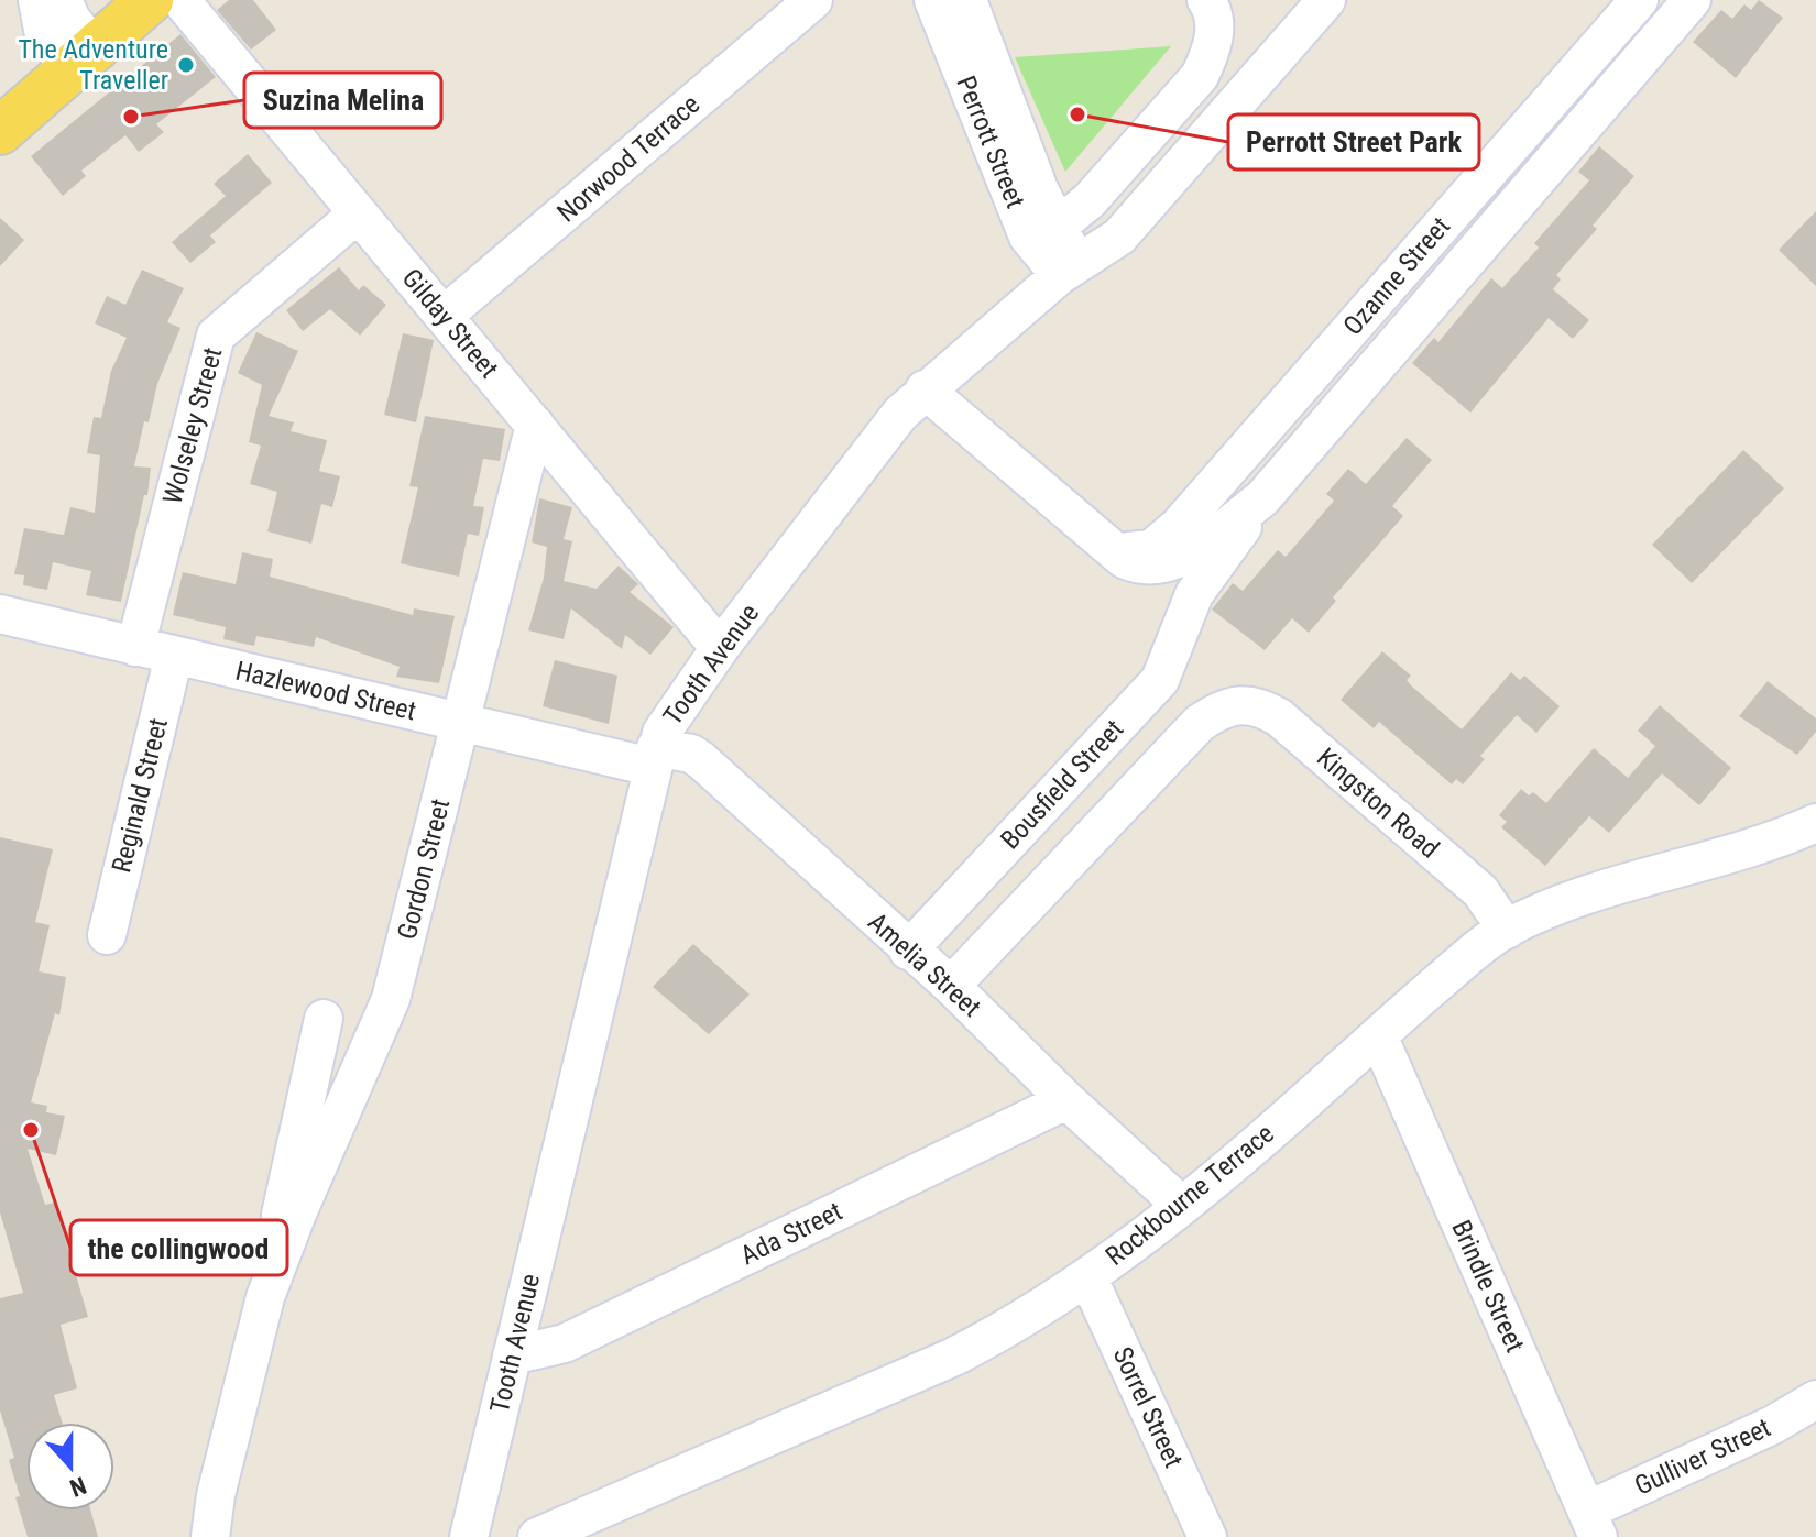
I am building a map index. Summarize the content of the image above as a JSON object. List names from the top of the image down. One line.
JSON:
{"streets":{"street":["Perrott Street","Norwood Terrace","Ozanne Street","Gilday Street","Wolseley Street","Tooth Avenue","Hazlewood Street","Bousfield Street","Reginald Street","Kingston Road","Gordon Street","Amelia Street","Rockbourne Terrace","Ada Street","Brindle Street","Sorrel Street","Gulliver Street"]},"crossings":[["Perrott Street","Tooth Avenue"],["Norwood Terrace","Gilday Street"],["Ozanne Street","Bousfield Street"],["Gilday Street","Wolseley Street"],["Gilday Street","Tooth Avenue"],["Gilday Street","Gordon Street"],["Wolseley Street","Hazlewood Street"],["Tooth Avenue","Hazlewood Street"],["Tooth Avenue","Amelia Street"],["Tooth Avenue","Ada Street"],["Hazlewood Street","Reginald Street"],["Hazlewood Street","Gordon Street"],["Hazlewood Street","Amelia Street"],["Bousfield Street","Amelia Street"],["Kingston Road","Amelia Street"],["Kingston Road","Rockbourne Terrace"],["Amelia Street","Rockbourne Terrace"],["Amelia Street","Ada Street"],["Rockbourne Terrace","Brindle Street"],["Rockbourne Terrace","Sorrel Street"],["Brindle Street","Gulliver Street"]],"places":["The Adventure Traveller","Perrott Street Park","Suzina Melina","the collingwood"],"north":"bottom"}
